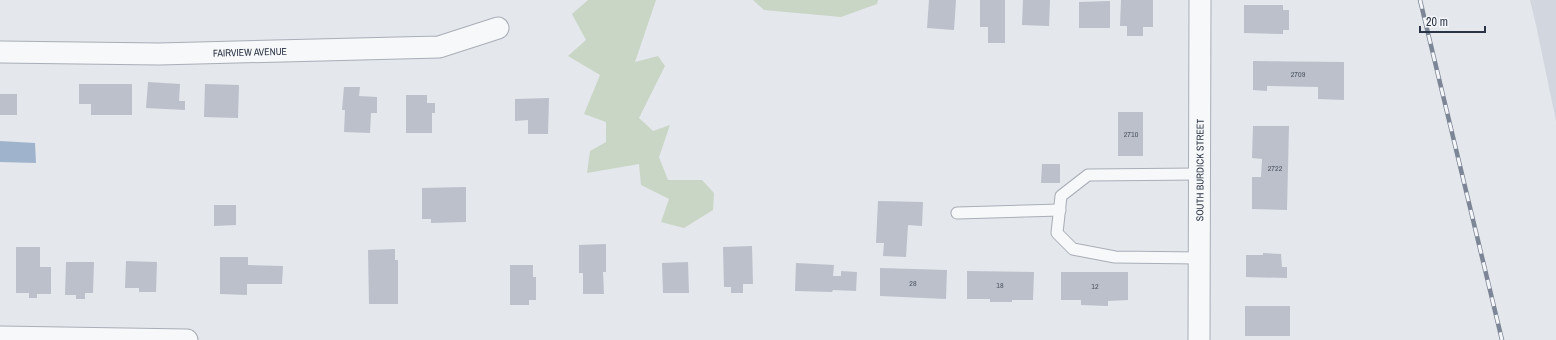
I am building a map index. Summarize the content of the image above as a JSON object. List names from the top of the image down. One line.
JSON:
{"streets":{"street":["FAIRVIEW AVENUE","SOUTH BURDICK STREET"]},"house_numbers":["2709","2710","2722","28","18","12"],"scale_bar":"20 m"}
